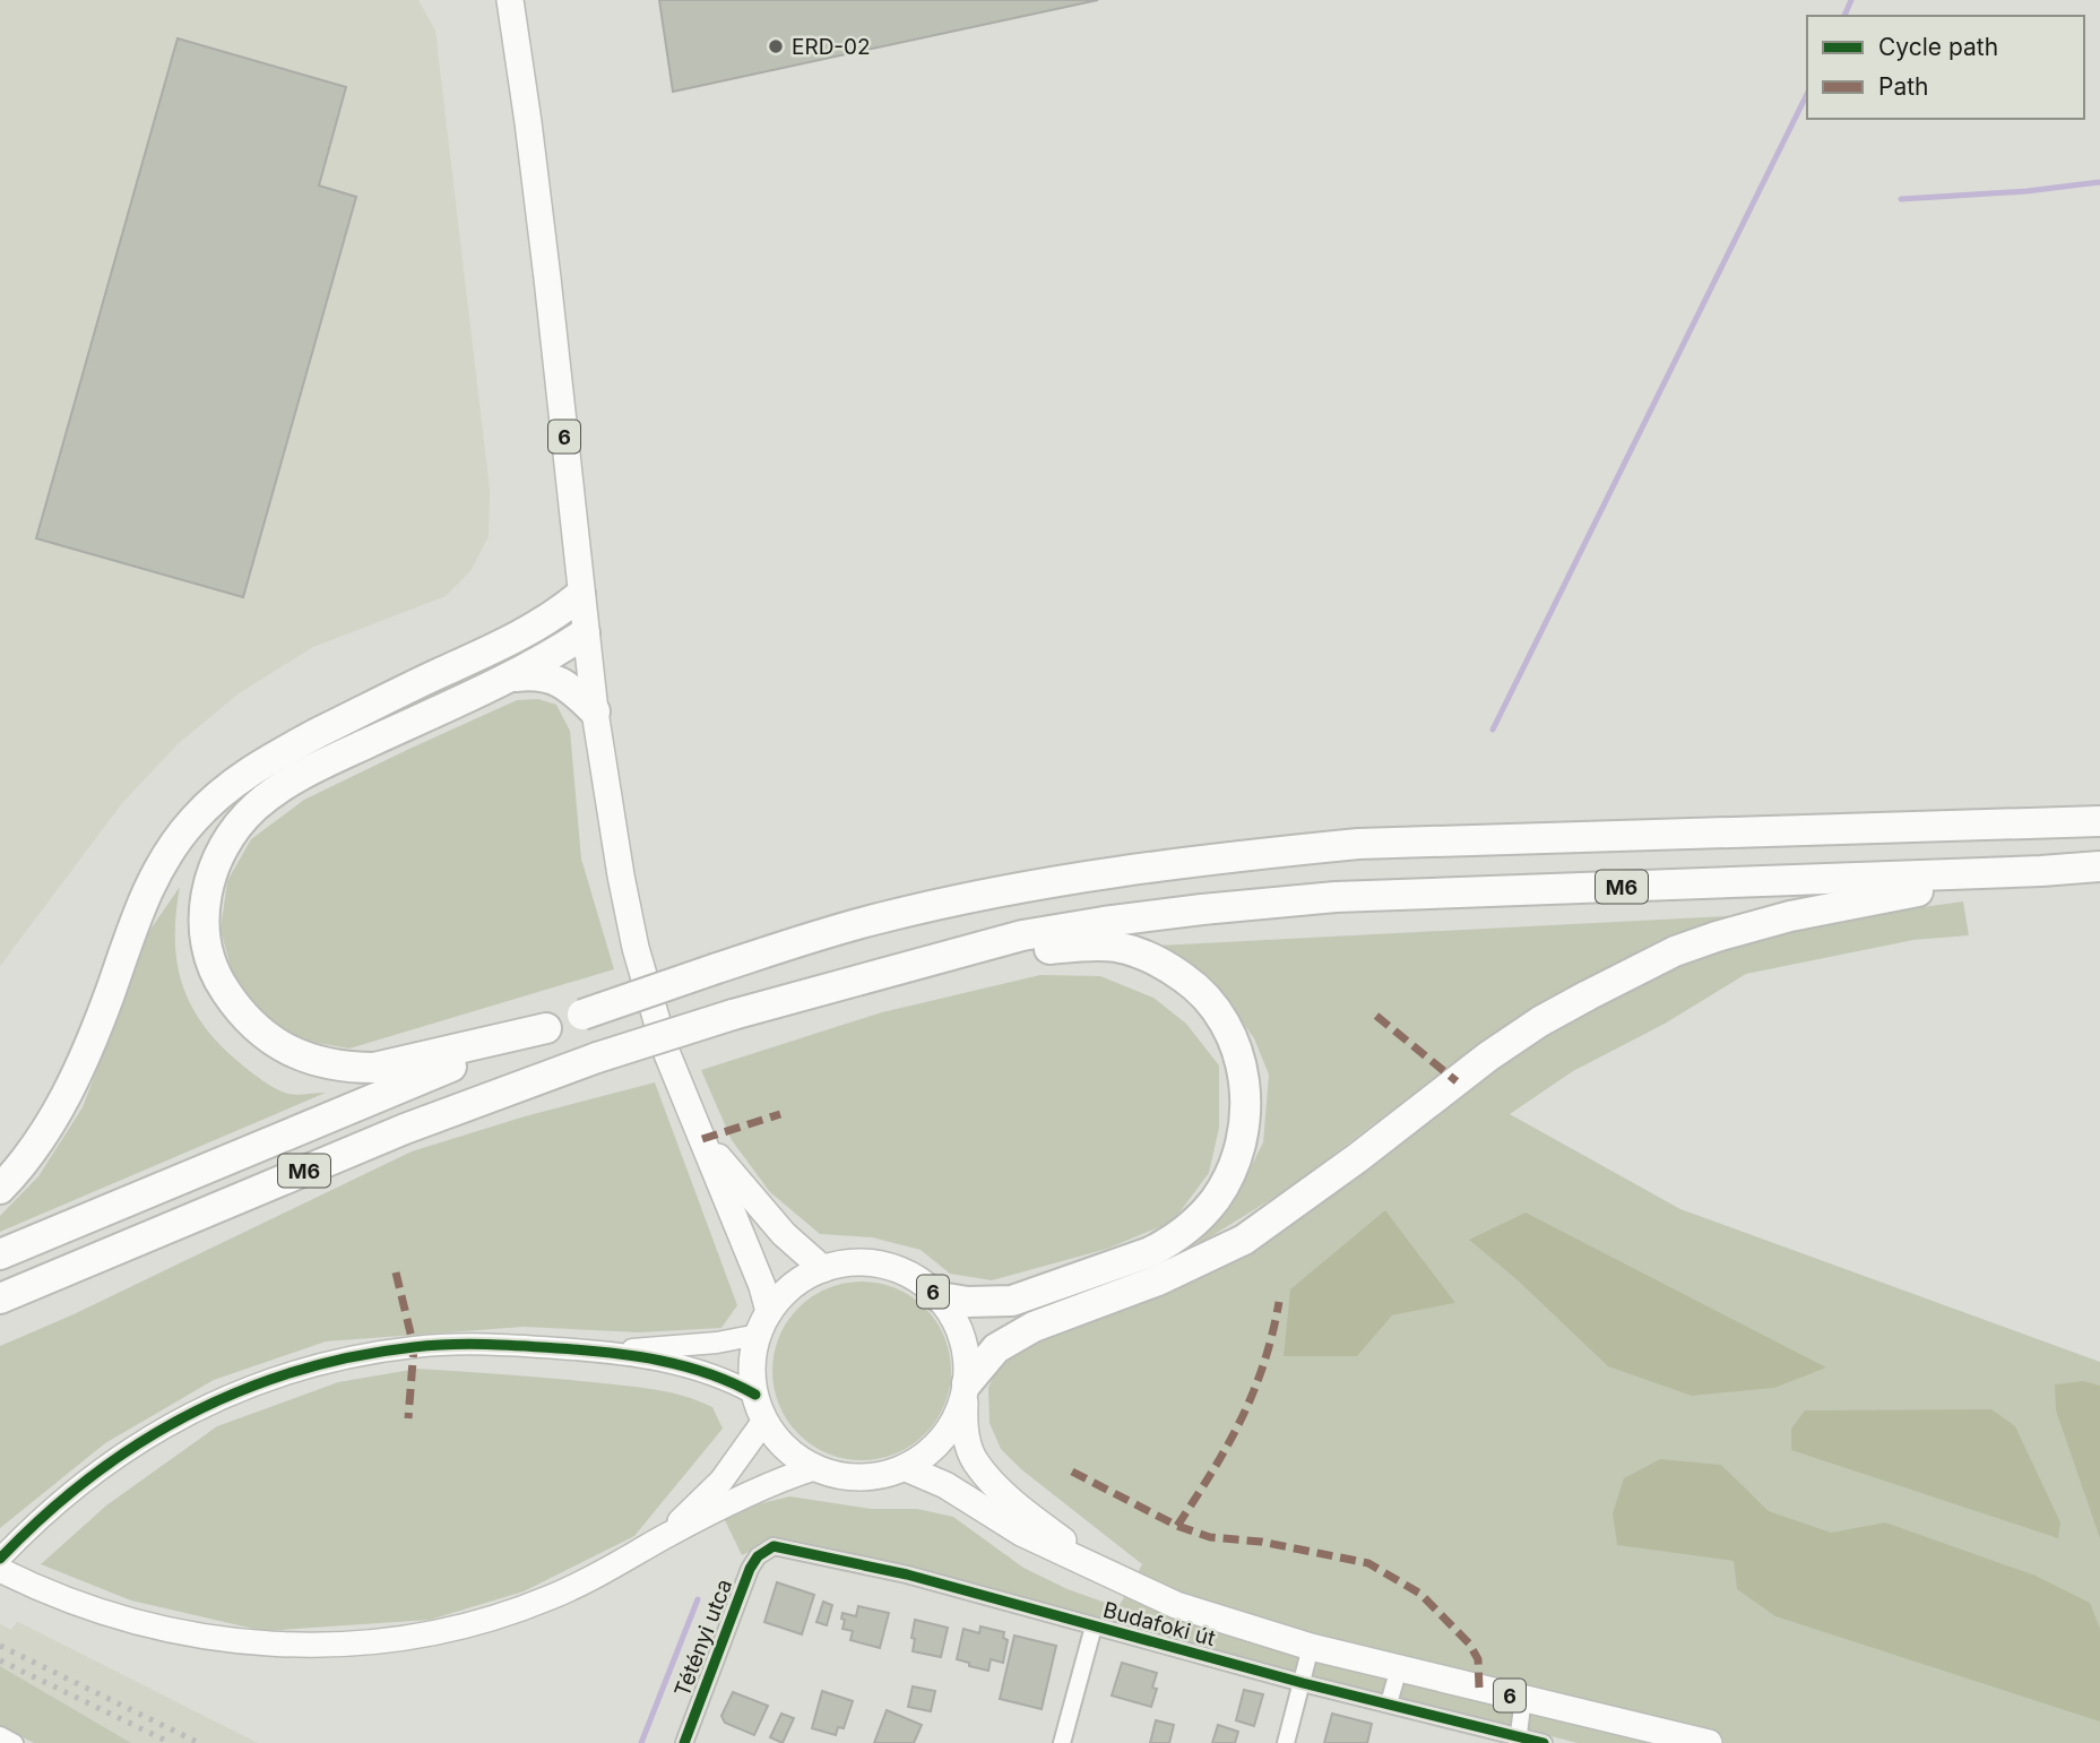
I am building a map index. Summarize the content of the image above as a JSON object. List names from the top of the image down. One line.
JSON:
{"streets":{"highway":["M6"],"main road":["6","Budafoki út"],"street":["Tétényi utca"]},"crossings":[["6","Budafoki út"],["Budafoki út","Tétényi utca"]],"places":["ERD-02"],"legend":["Cycle path","Path"]}
